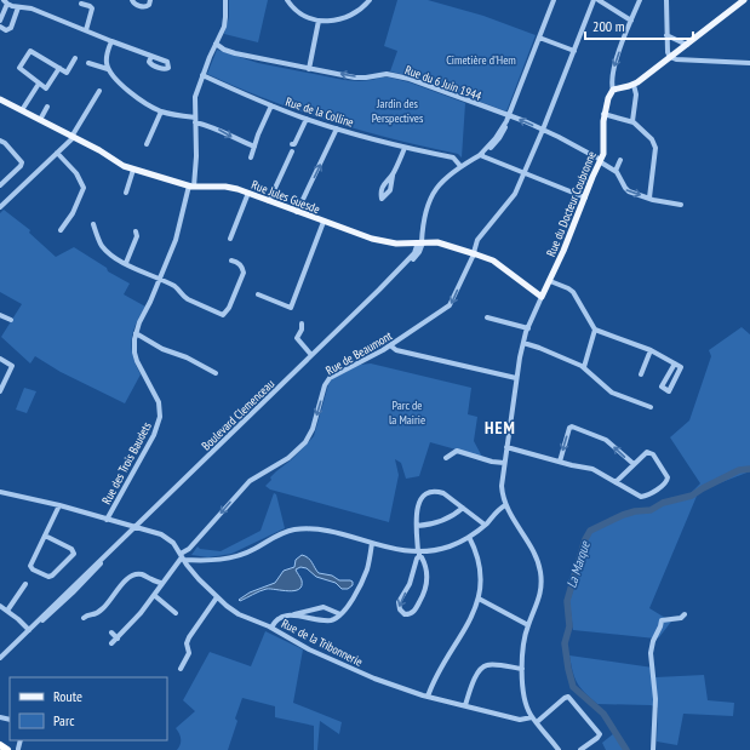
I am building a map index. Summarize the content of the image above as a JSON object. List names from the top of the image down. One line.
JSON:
{"streets":{"main road":["Rue Jules Guesde","Rue du Docteur Coubronne"],"street":["Rue du 6 Juin 1944","Rue de la Colline","Rue de Beaumont","Boulevard Clemenceau","Rue des Trois Baudets","Rue de la Tribonnerie"]},"crossings":[["Rue du 6 Juin 1944","Rue du Docteur Coubronne"],["Rue du 6 Juin 1944","Rue de Beaumont"],["Rue du 6 Juin 1944","Rue des Trois Baudets"],["Rue de la Colline","Rue des Trois Baudets"],["Rue Jules Guesde","Rue du Docteur Coubronne"],["Rue Jules Guesde","Rue de Beaumont"],["Rue Jules Guesde","Boulevard Clemenceau"],["Rue Jules Guesde","Rue des Trois Baudets"],["Rue de Beaumont","Rue de la Tribonnerie"],["Boulevard Clemenceau","Rue de la Tribonnerie"],["Rue des Trois Baudets","Rue de la Tribonnerie"]],"one_way":["Rue du 6 Juin 1944","Rue de Beaumont"],"districts":["HEM"],"water":["La Marque"],"parks":["Cimetière d'Hem","Jardin des Perspectives","Parc de la Mairie"],"legend":["Route","Parc"],"scale_bar":"200 m"}
